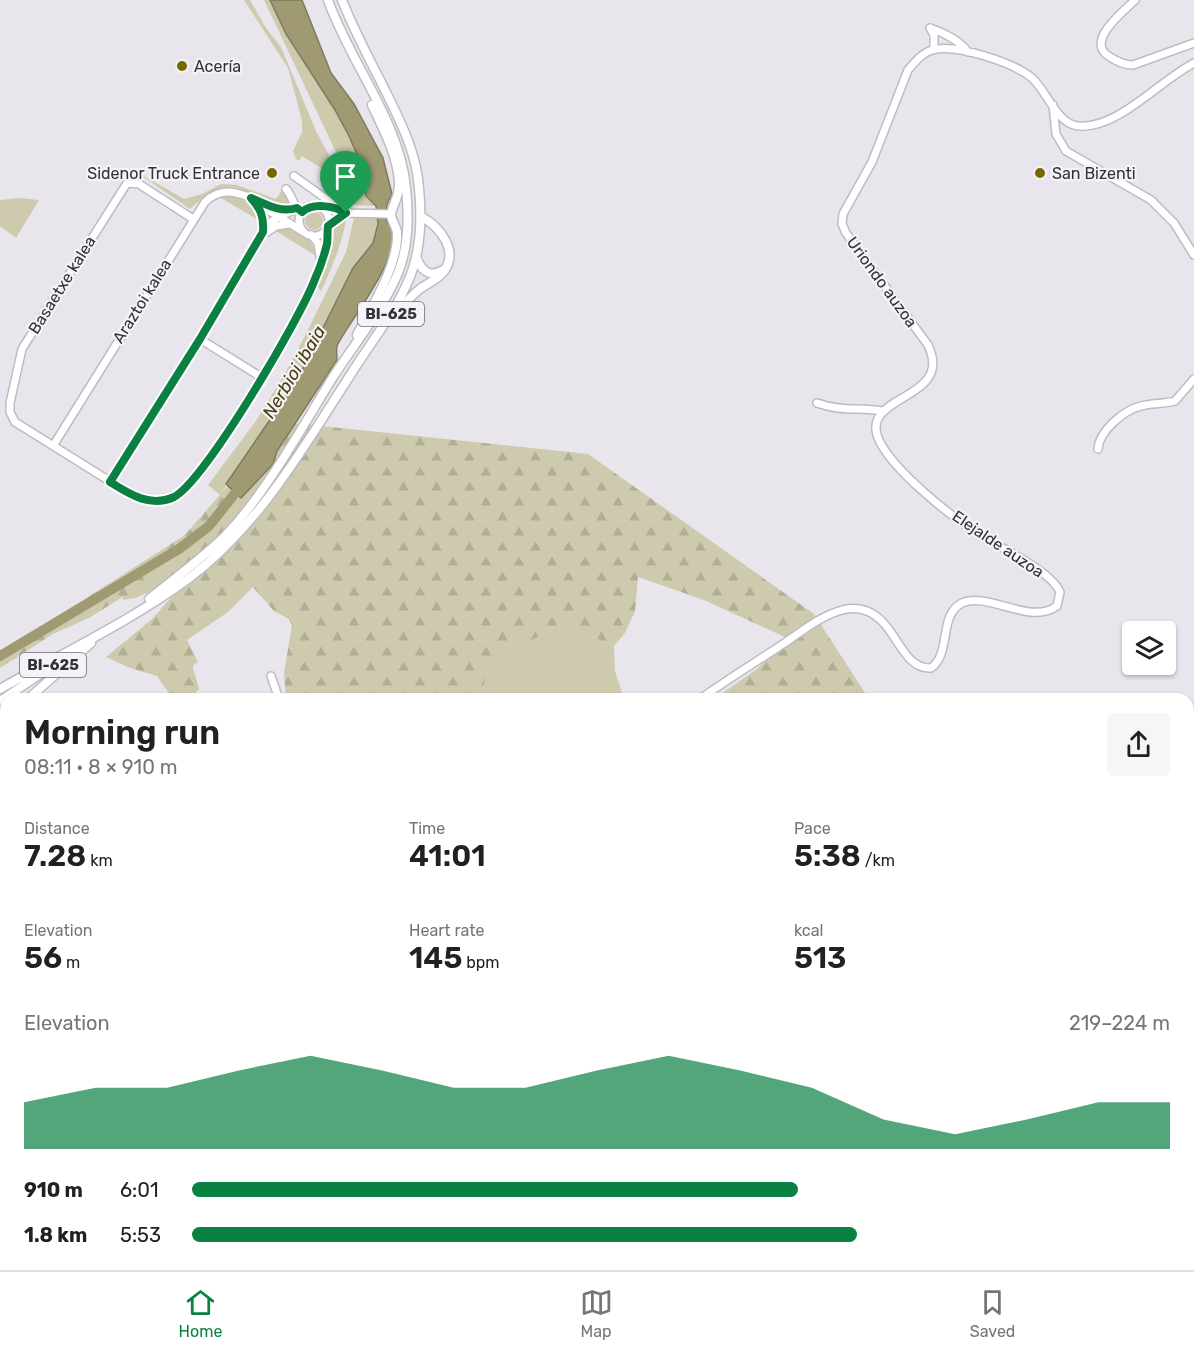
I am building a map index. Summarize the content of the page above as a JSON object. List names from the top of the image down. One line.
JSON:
{"streets":{"main road":["BI-625"],"street":["Uriondo auzoa","Basaetxe kalea","Araztoi kalea","Elejalde auzoa"]},"crossings":[["Uriondo auzoa","Elejalde auzoa"],["Basaetxe kalea","Araztoi kalea"]],"water":["Nerbioi ibaia"],"places":["Acería","Sidenor Truck Entrance","San Bizenti"],"page":{"heading":["Morning run","08:11 · 8 × 910 m"],"stats":[["Distance","7.28 km"],["Time","41:01"],["Pace","5:38 /km"],["Elevation","56 m"],["Heart rate","145 bpm"],["kcal","513"]],"chart":["Elevation","219–224 m"],"list":[{"name":"910 m","note":"6:01"},{"name":"1.8 km","note":"5:53"}],"tabs":["Home","Map","Saved"]}}
